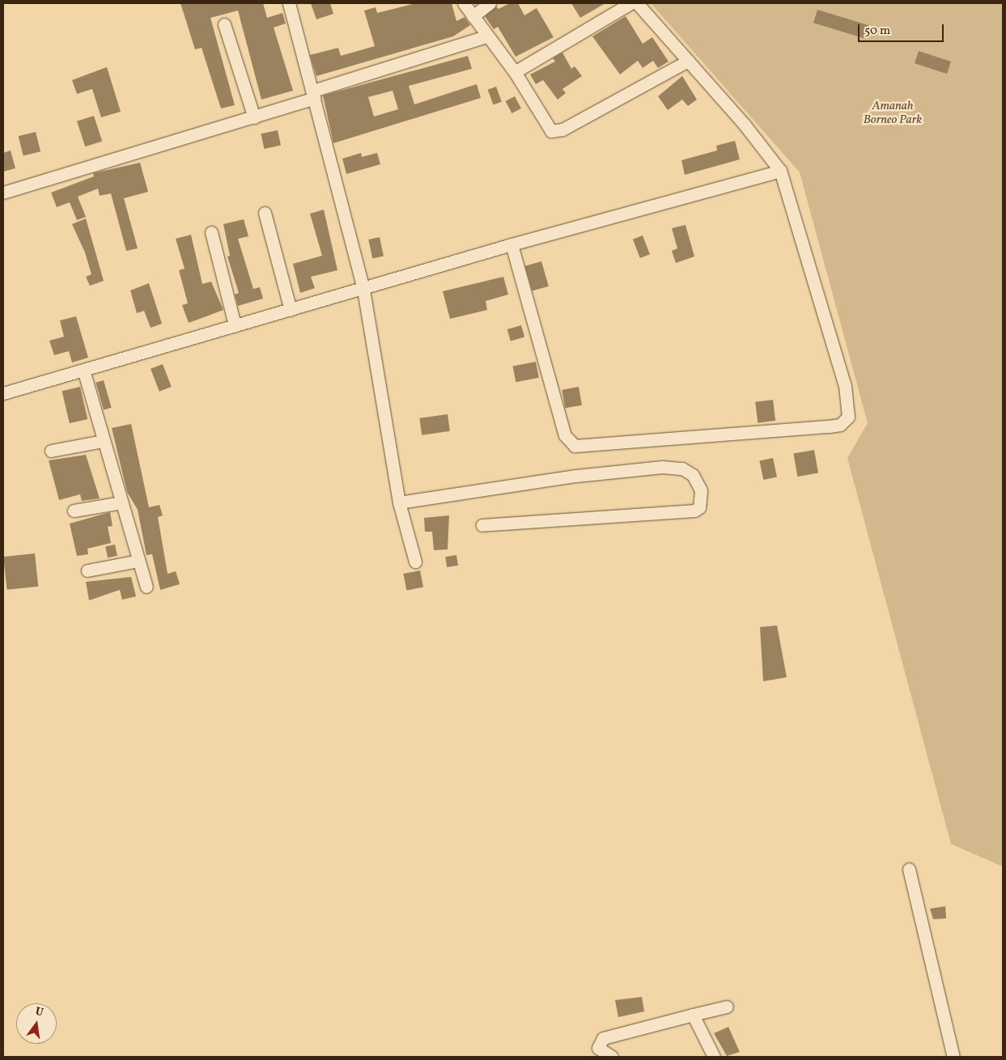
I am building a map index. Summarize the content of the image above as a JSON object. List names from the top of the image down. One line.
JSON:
{"parks":["Amanah Borneo Park"],"scale_bar":"50 m","north":"top"}
